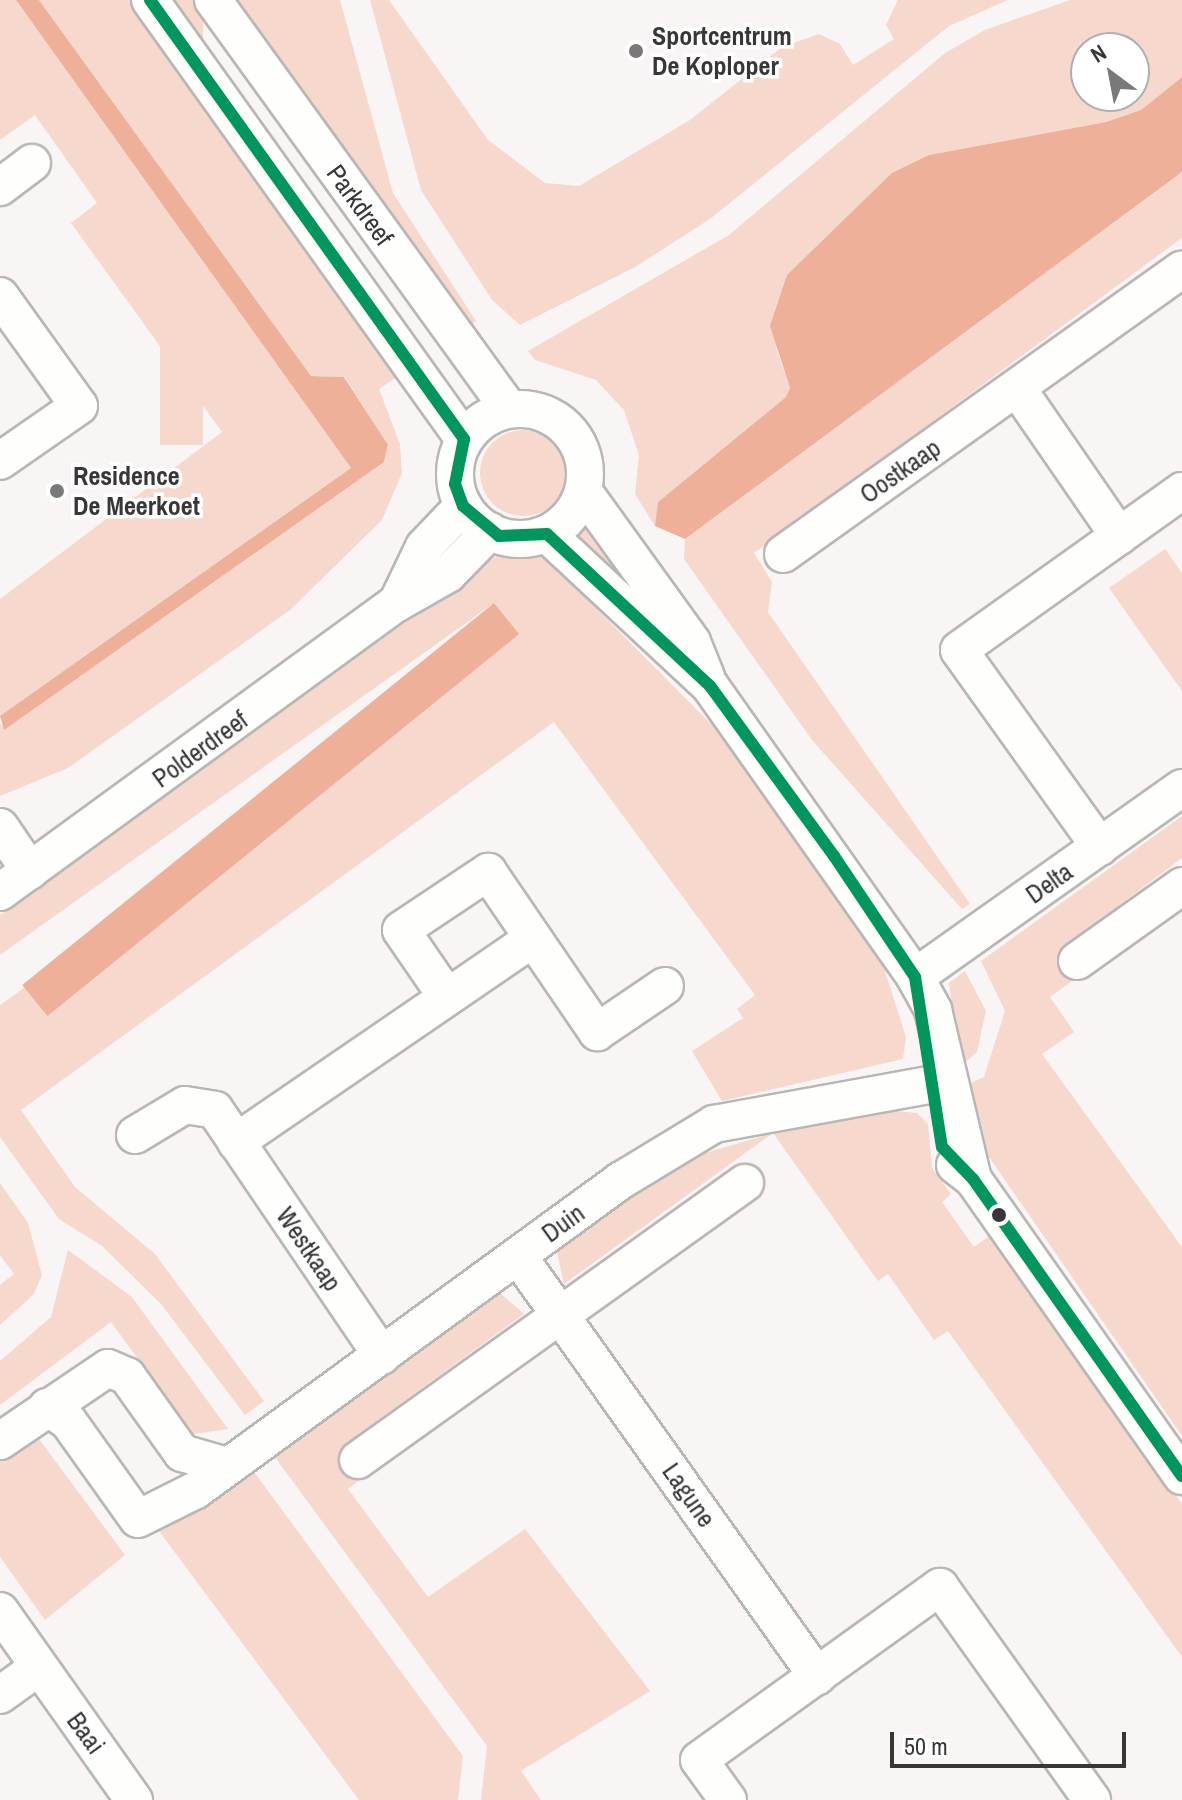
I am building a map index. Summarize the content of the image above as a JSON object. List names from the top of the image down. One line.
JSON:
{"streets":{"street":["Parkdreef","Oostkaap","Polderdreef","Delta","Duin","Westkaap","Lagune","Baai"]},"crossings":[["Parkdreef","Polderdreef"],["Duin","Westkaap"],["Duin","Lagune"]],"places":["Sportcentrum De Koploper","Residence De Meerkoet"],"scale_bar":"50 m","north":"top left"}
